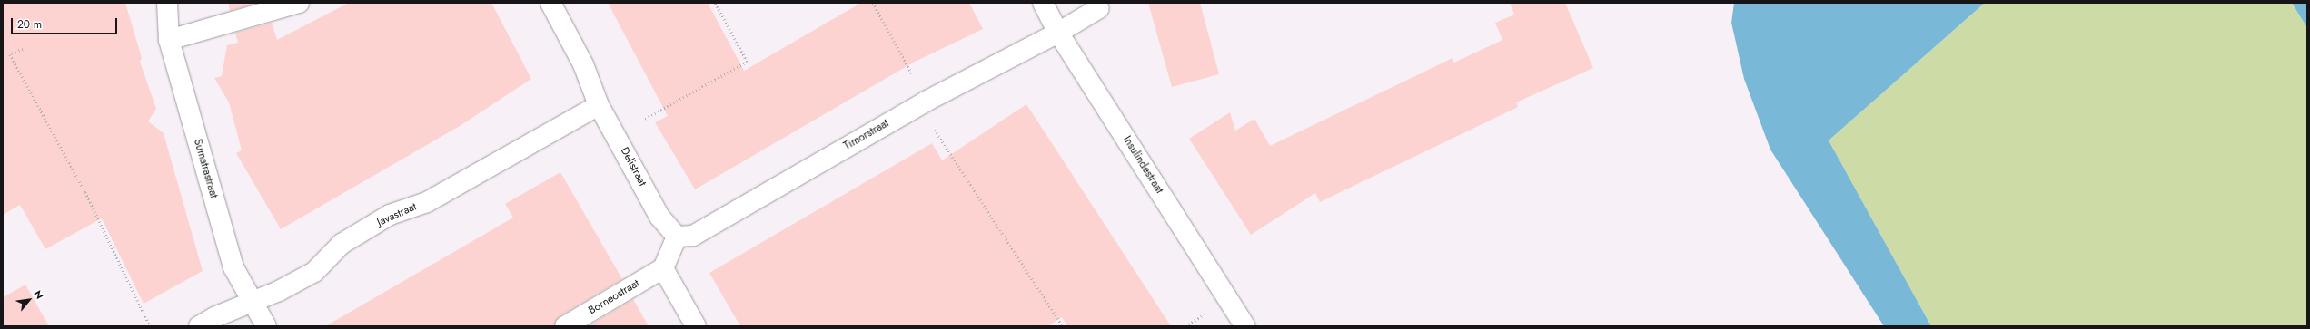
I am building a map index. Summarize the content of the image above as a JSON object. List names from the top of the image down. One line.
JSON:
{"streets":{"street":["Timorstraat","Insulindestraat","Delistraat","Sumatrastraat","Javastraat","Borneostraat"]},"crossings":[["Timorstraat","Insulindestraat"],["Timorstraat","Delistraat"],["Delistraat","Javastraat"],["Sumatrastraat","Javastraat"]],"scale_bar":"20 m","north":"top right"}
